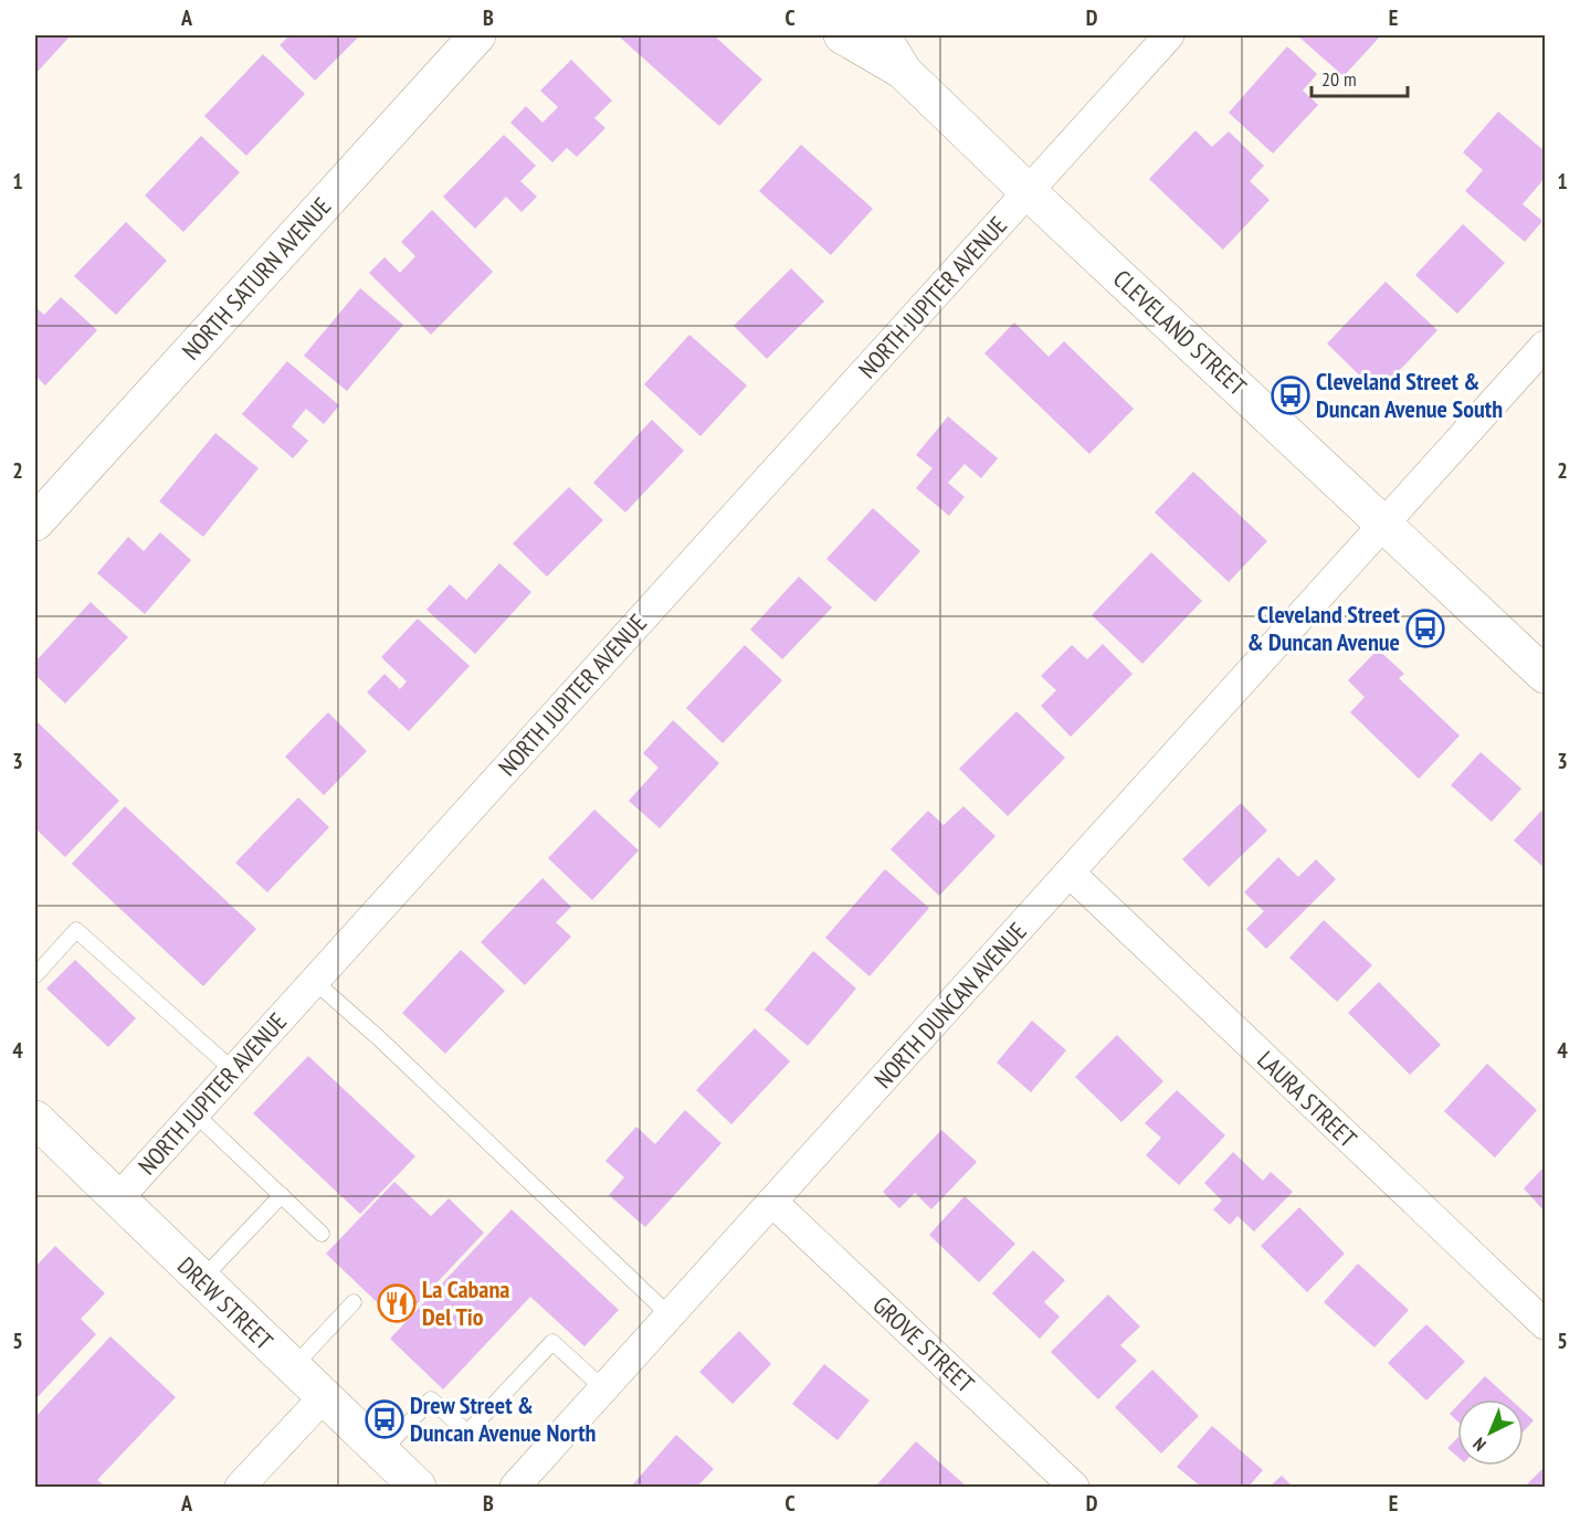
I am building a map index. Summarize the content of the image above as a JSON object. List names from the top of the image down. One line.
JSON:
{"streets":{"street":["NORTH SATURN AVENUE","NORTH JUPITER AVENUE","CLEVELAND STREET","NORTH DUNCAN AVENUE","LAURA STREET","DREW STREET","GROVE STREET"]},"crossings":[["NORTH JUPITER AVENUE","CLEVELAND STREET"],["NORTH JUPITER AVENUE","DREW STREET"],["CLEVELAND STREET","NORTH DUNCAN AVENUE"],["NORTH DUNCAN AVENUE","LAURA STREET"],["NORTH DUNCAN AVENUE","GROVE STREET"]],"places":{"bus stop":["Cleveland Street & Duncan Avenue South","Cleveland Street & Duncan Avenue","Drew Street & Duncan Avenue North"],"restaurant":["La Cabana Del Tio"]},"scale_bar":"20 m","north":"bottom left","grid":{"columns":["A","B","C","D","E"],"rows":["1","2","3","4","5"]}}
